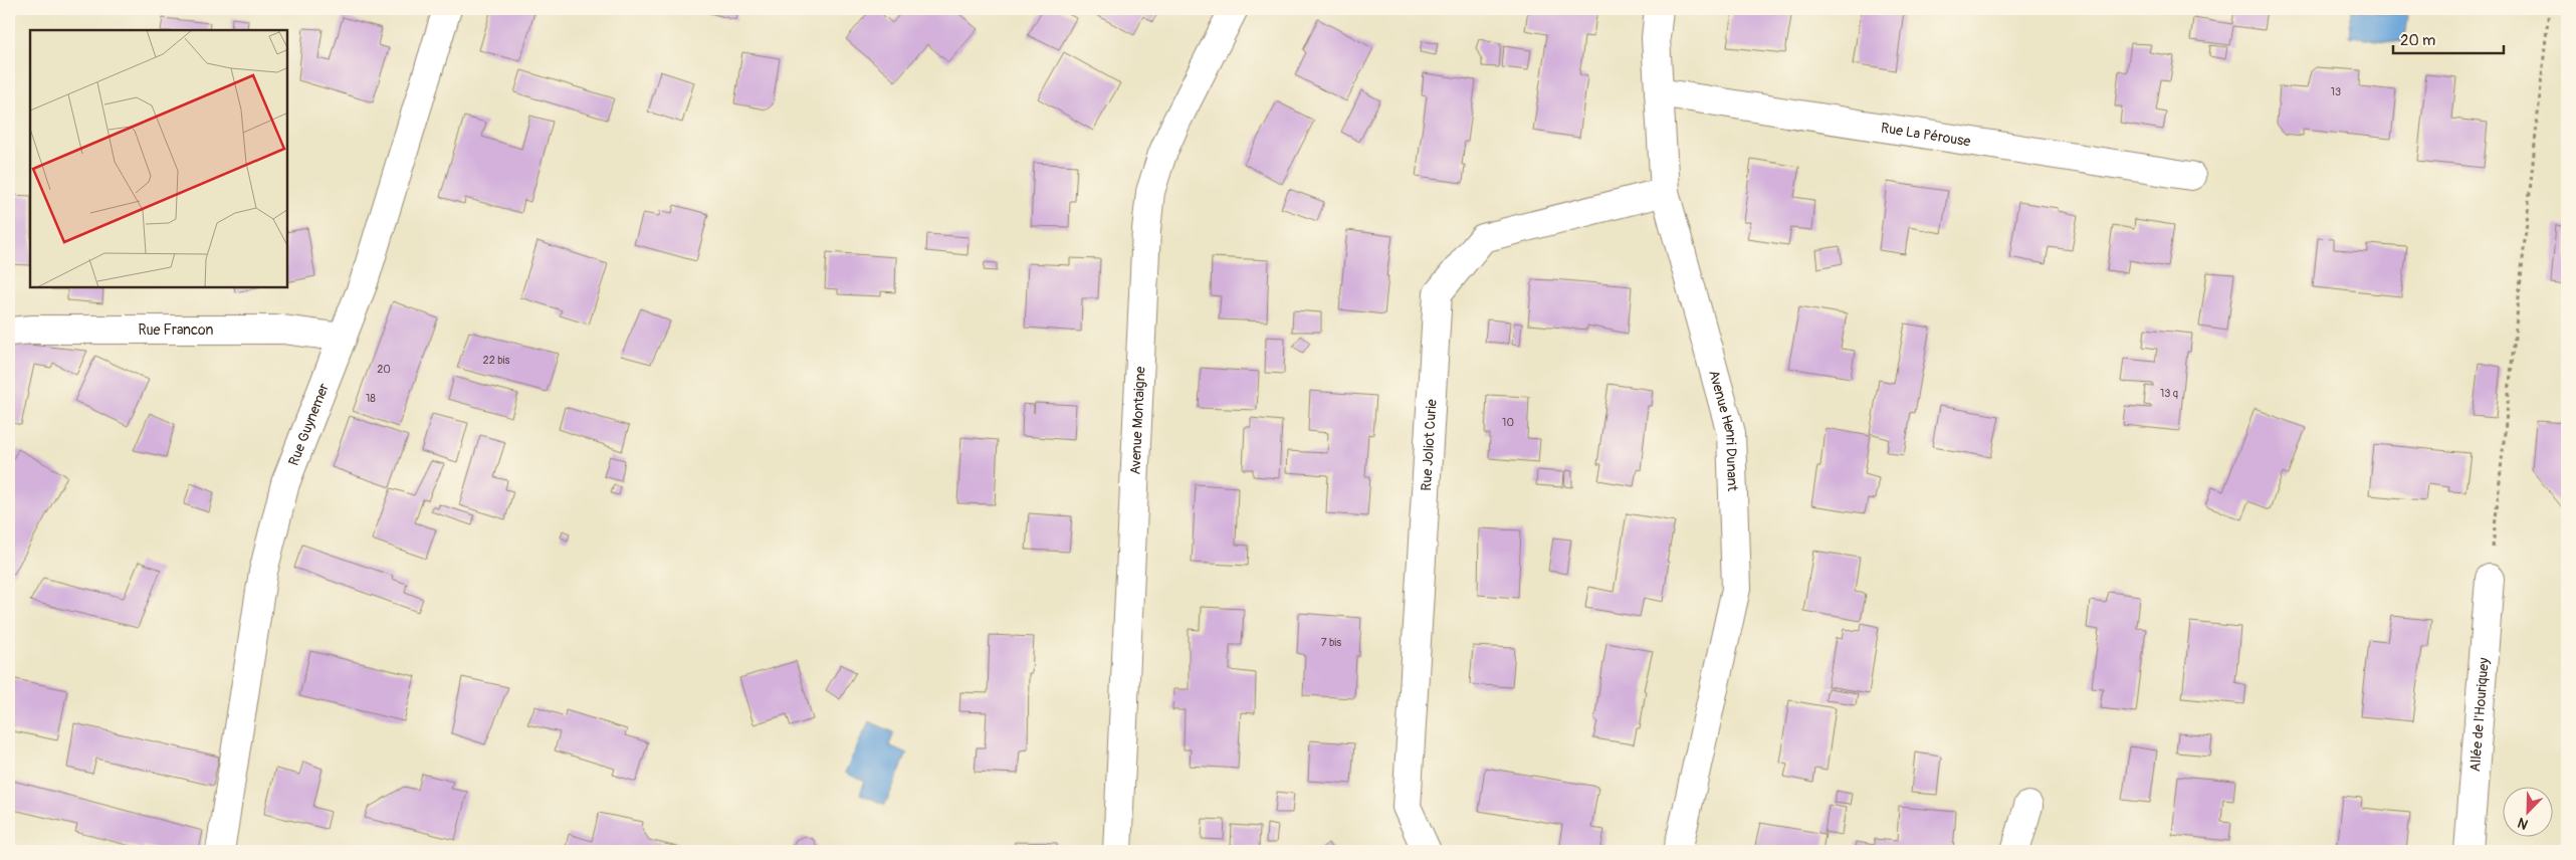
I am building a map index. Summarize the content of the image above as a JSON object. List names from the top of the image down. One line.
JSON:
{"streets":{"street":["Rue La Pérouse","Rue Francon","Avenue Montaigne","Rue Guynemer","Avenue Henri Dunant","Rue Joliot Curie","Allée de l'Houriquey"]},"crossings":[["Rue La Pérouse","Avenue Henri Dunant"],["Rue Francon","Rue Guynemer"],["Avenue Henri Dunant","Rue Joliot Curie"]],"house_numbers":["13","22 bis","20","13 q","18","10","7 bis"],"scale_bar":"20 m","north":"bottom left"}
